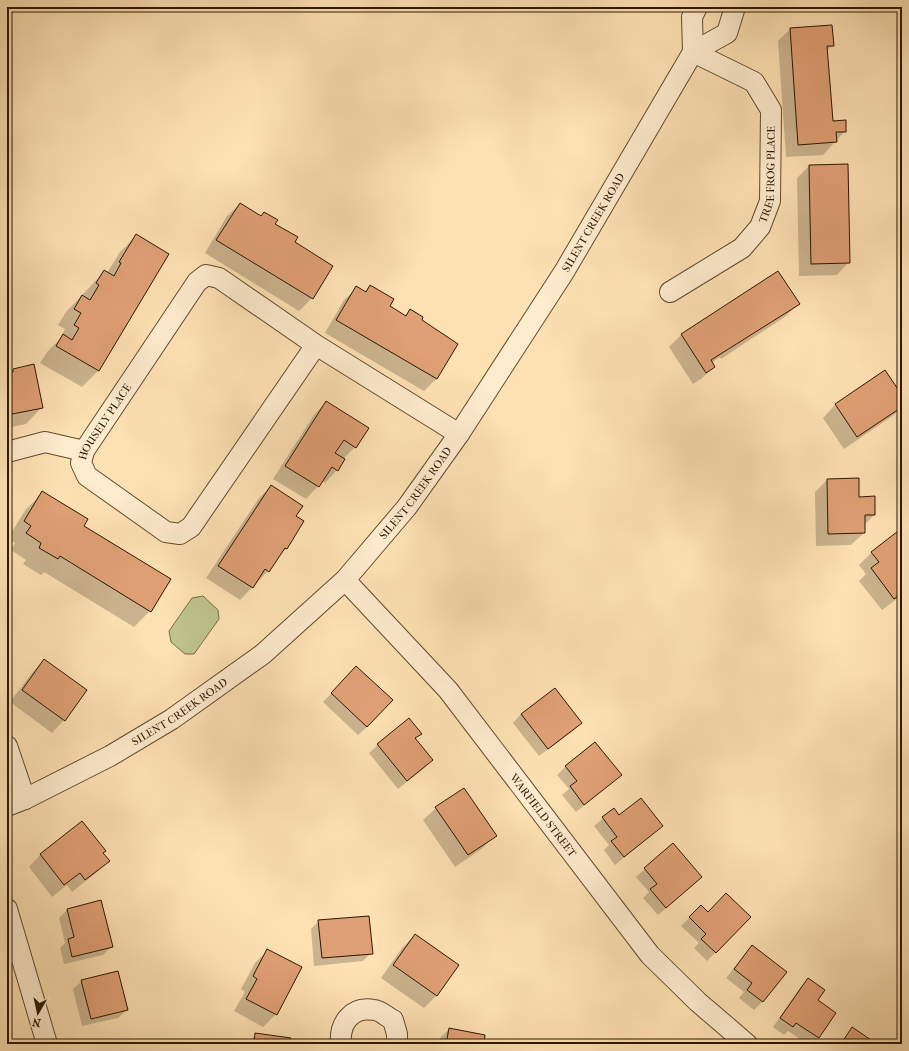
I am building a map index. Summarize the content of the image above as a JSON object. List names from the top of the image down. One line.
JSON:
{"streets":{"street":["TREE FROG PLACE","SILENT CREEK ROAD","HOUSELY PLACE","WARFIELD STREET"]},"crossings":[["TREE FROG PLACE","SILENT CREEK ROAD"],["SILENT CREEK ROAD","HOUSELY PLACE"],["SILENT CREEK ROAD","WARFIELD STREET"]],"north":"bottom"}
